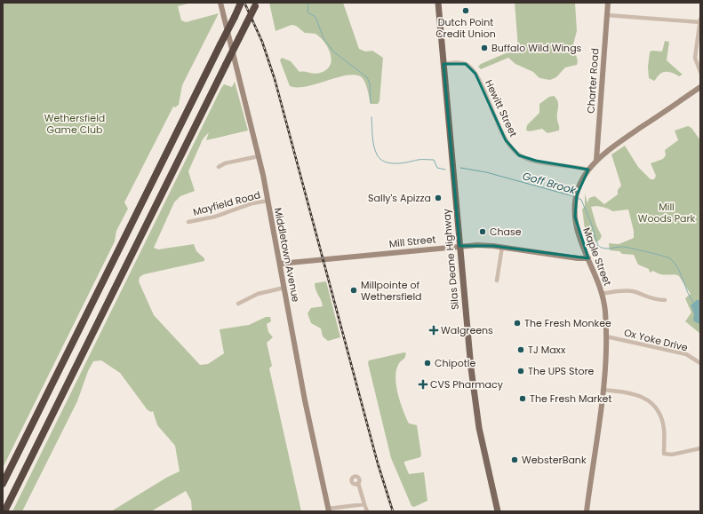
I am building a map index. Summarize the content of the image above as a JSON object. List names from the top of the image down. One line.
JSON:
{"streets":{"main road":["Silas Deane Highway"],"street":["Charter Road","Hewitt Street","Mayfield Road","Mill Street","Middletown Avenue","Maple Street","Ox Yoke Drive"]},"crossings":[["Charter Road","Maple Street"],["Hewitt Street","Maple Street"],["Hewitt Street","Silas Deane Highway"],["Mayfield Road","Middletown Avenue"],["Mill Street","Middletown Avenue"],["Mill Street","Maple Street"],["Mill Street","Silas Deane Highway"],["Maple Street","Ox Yoke Drive"]],"water":["Goff Brook"],"parks":["Wethersfield Game Club","Mill Woods Park"],"places":{"other":["Dutch Point Credit Union","Buffalo Wild Wings","Sally's Apizza","Chase","Millpointe of Wethersfield","The Fresh Monkee","TJ Maxx","Chipotle","The UPS Store","The Fresh Market","WebsterBank"],"health":["Walgreens","CVS Pharmacy"]}}
